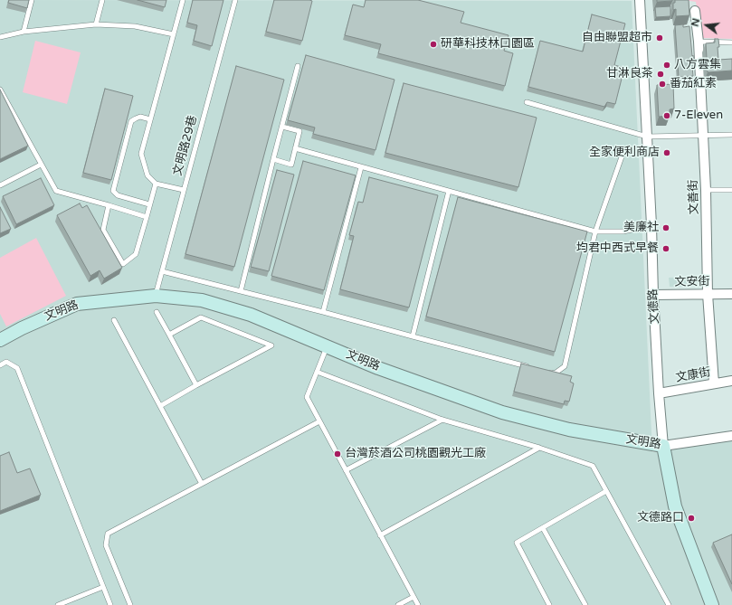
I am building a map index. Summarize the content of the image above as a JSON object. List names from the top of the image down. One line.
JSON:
{"streets":{"street":["文善街","文安街","文德路","文明路","文康街"],"lane":["文明路29巷"]},"crossings":[["文明路29巷","文明路"],["文善街","文安街"],["文善街","文康街"],["文安街","文德路"],["文德路","文明路"],["文德路","文康街"]],"places":["自由聯盟超市","研華科技林口園區","八方雲集","甘淋良茶","番茄紅素","7-Eleven","全家便利商店","美廉社","均君中西式早餐","台灣菸酒公司桃園觀光工廠","文德路口"],"north":"left"}
